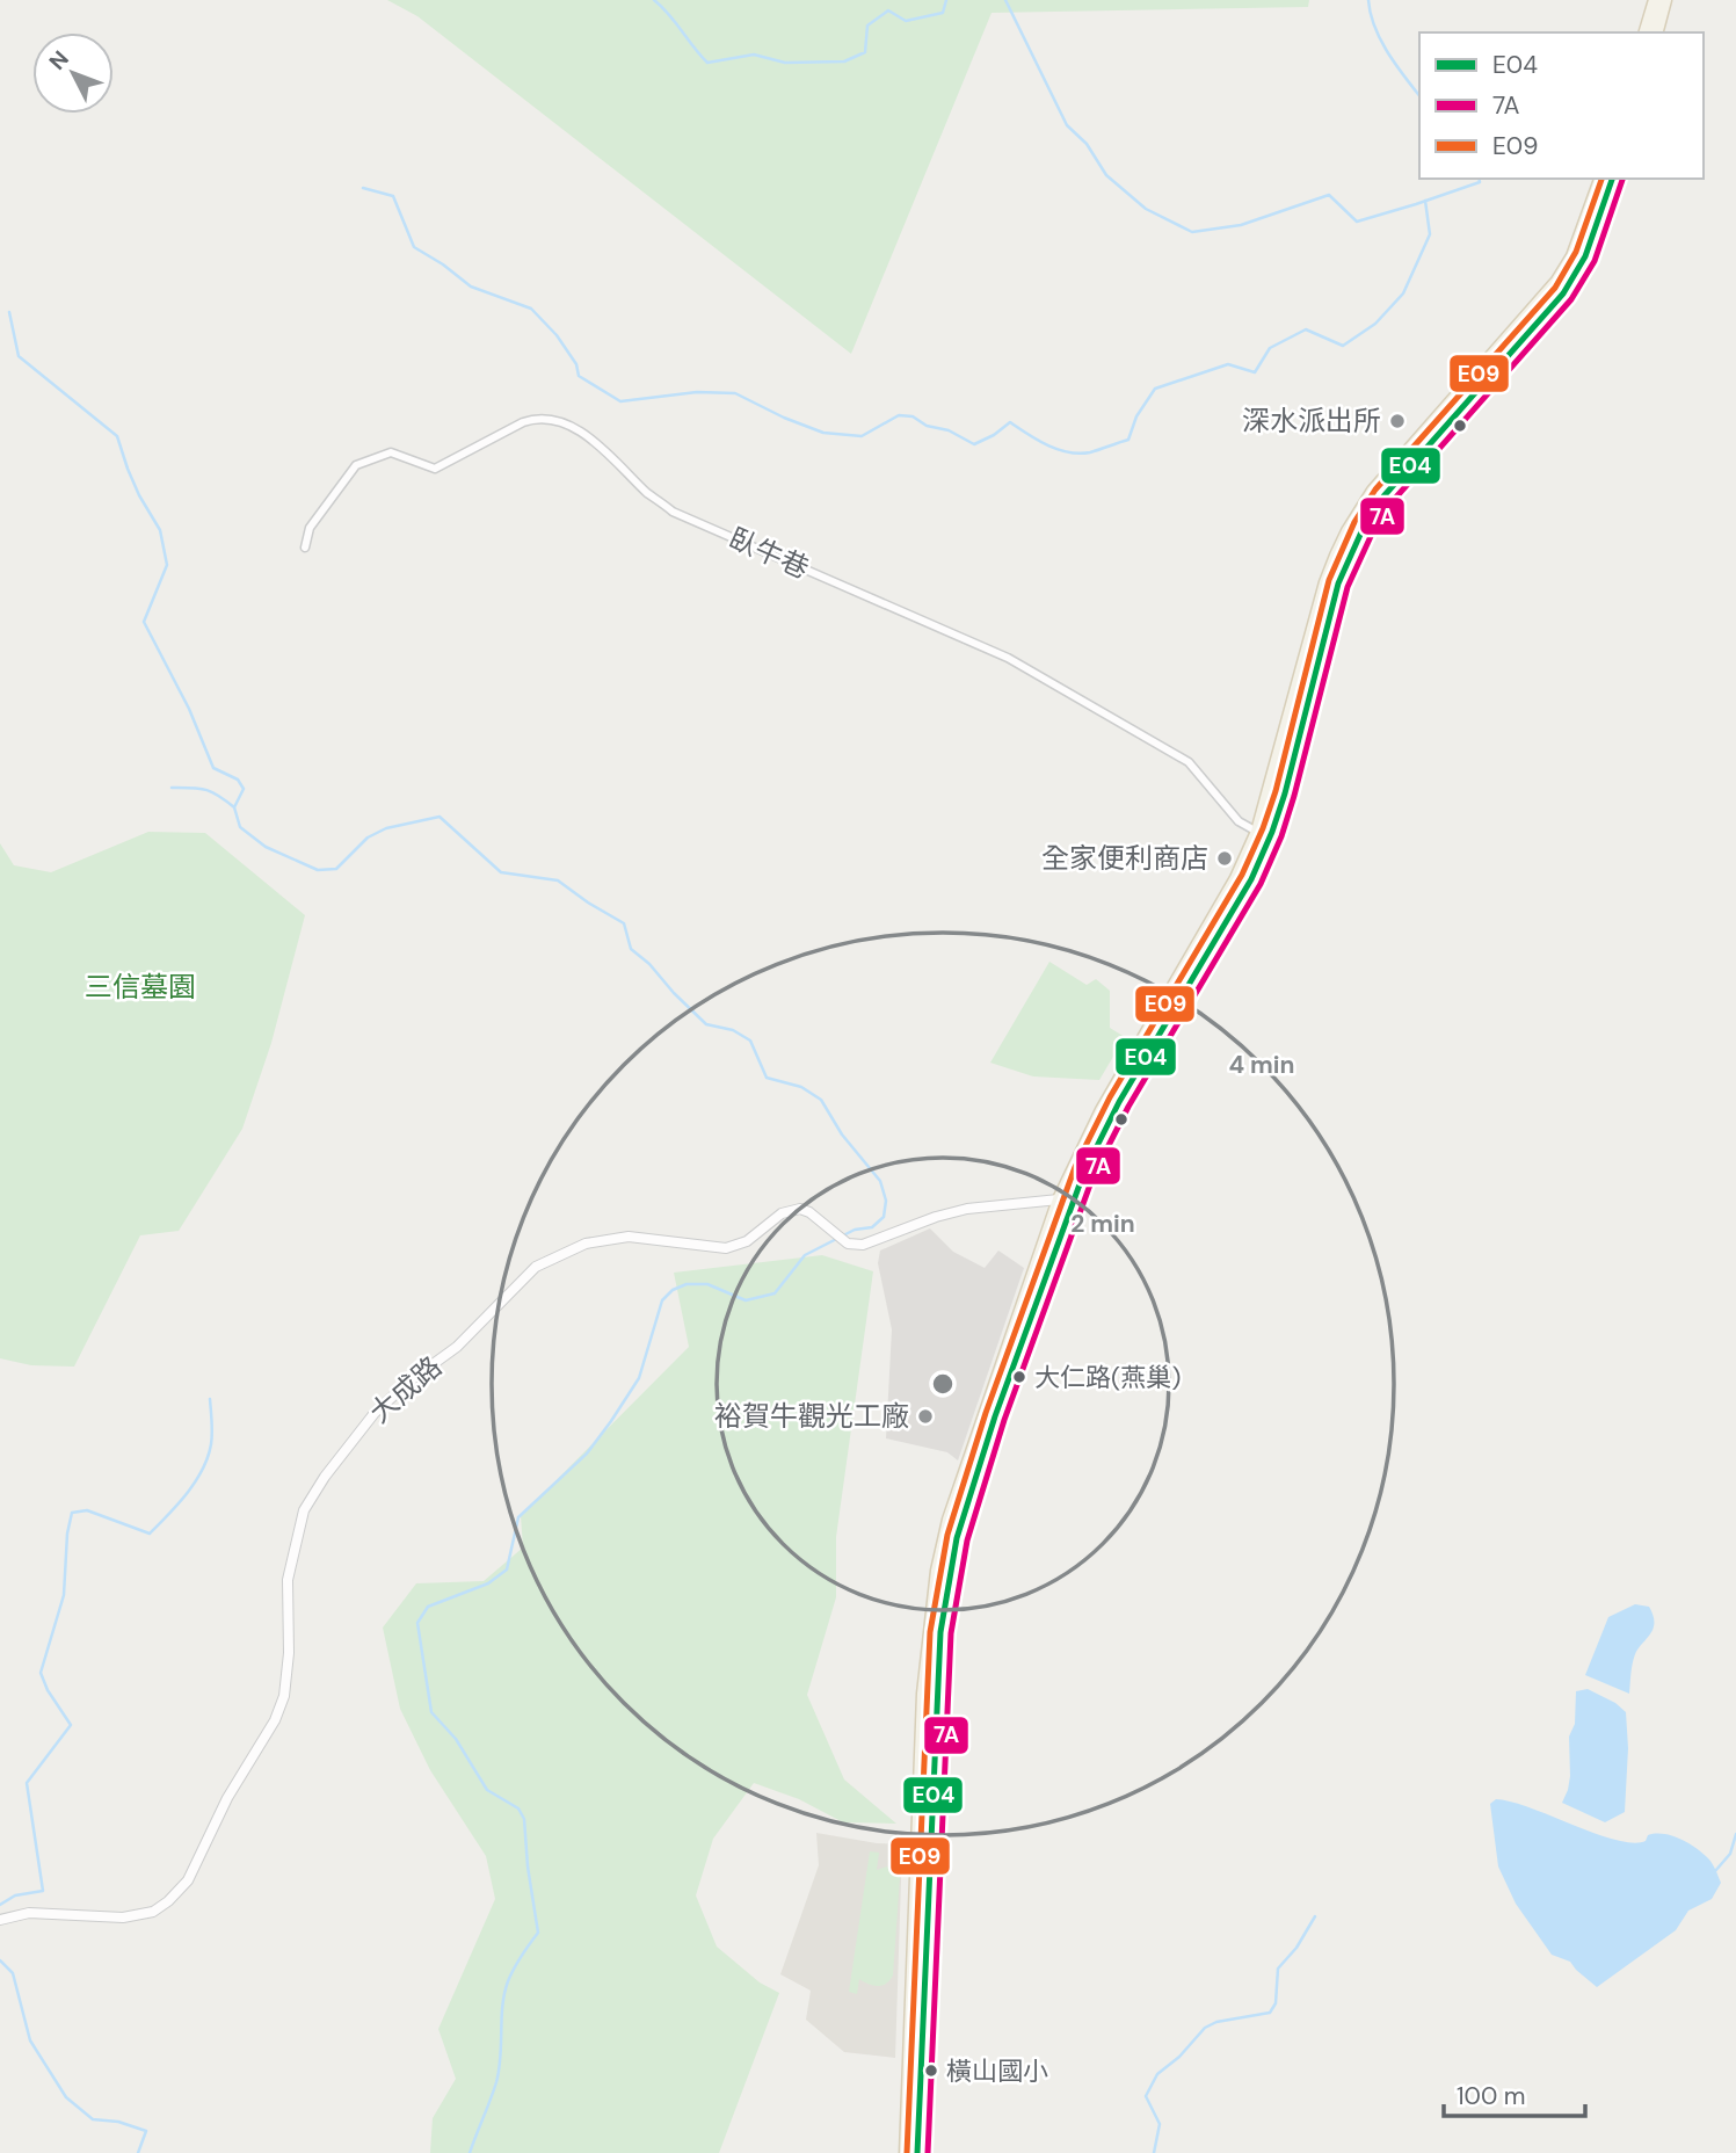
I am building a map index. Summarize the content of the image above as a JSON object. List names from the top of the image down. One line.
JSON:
{"streets":{"street":["臥牛巷","大成路"]},"parks":["三信墓園"],"places":["深水派出所","全家便利商店","大仁路(燕巢)","裕賀牛觀光工廠","橫山國小"],"lines":["transit line E04","transit line E09","transit line 7A"],"legend":["E04","7A","E09"],"scale_bar":"100 m","north":"top left","rings":["4 min","2 min"]}
